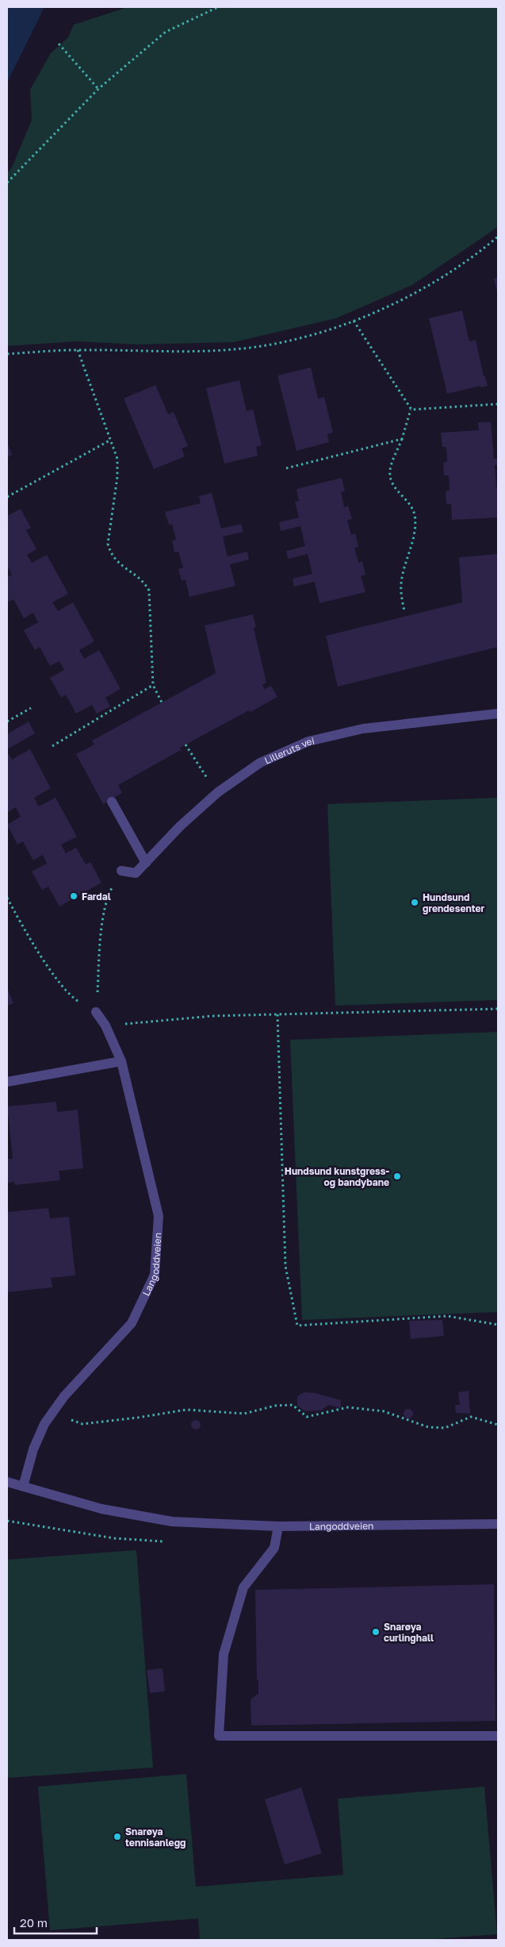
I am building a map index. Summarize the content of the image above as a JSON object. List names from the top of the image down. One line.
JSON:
{"streets":{"street":["Lilleruts vei","Langoddveien"]},"places":["Fardal","Hundsund grendesenter","Hundsund kunstgress- og bandybane","Snarøya curlinghall","Snarøya tennisanlegg"],"scale_bar":"20 m"}
